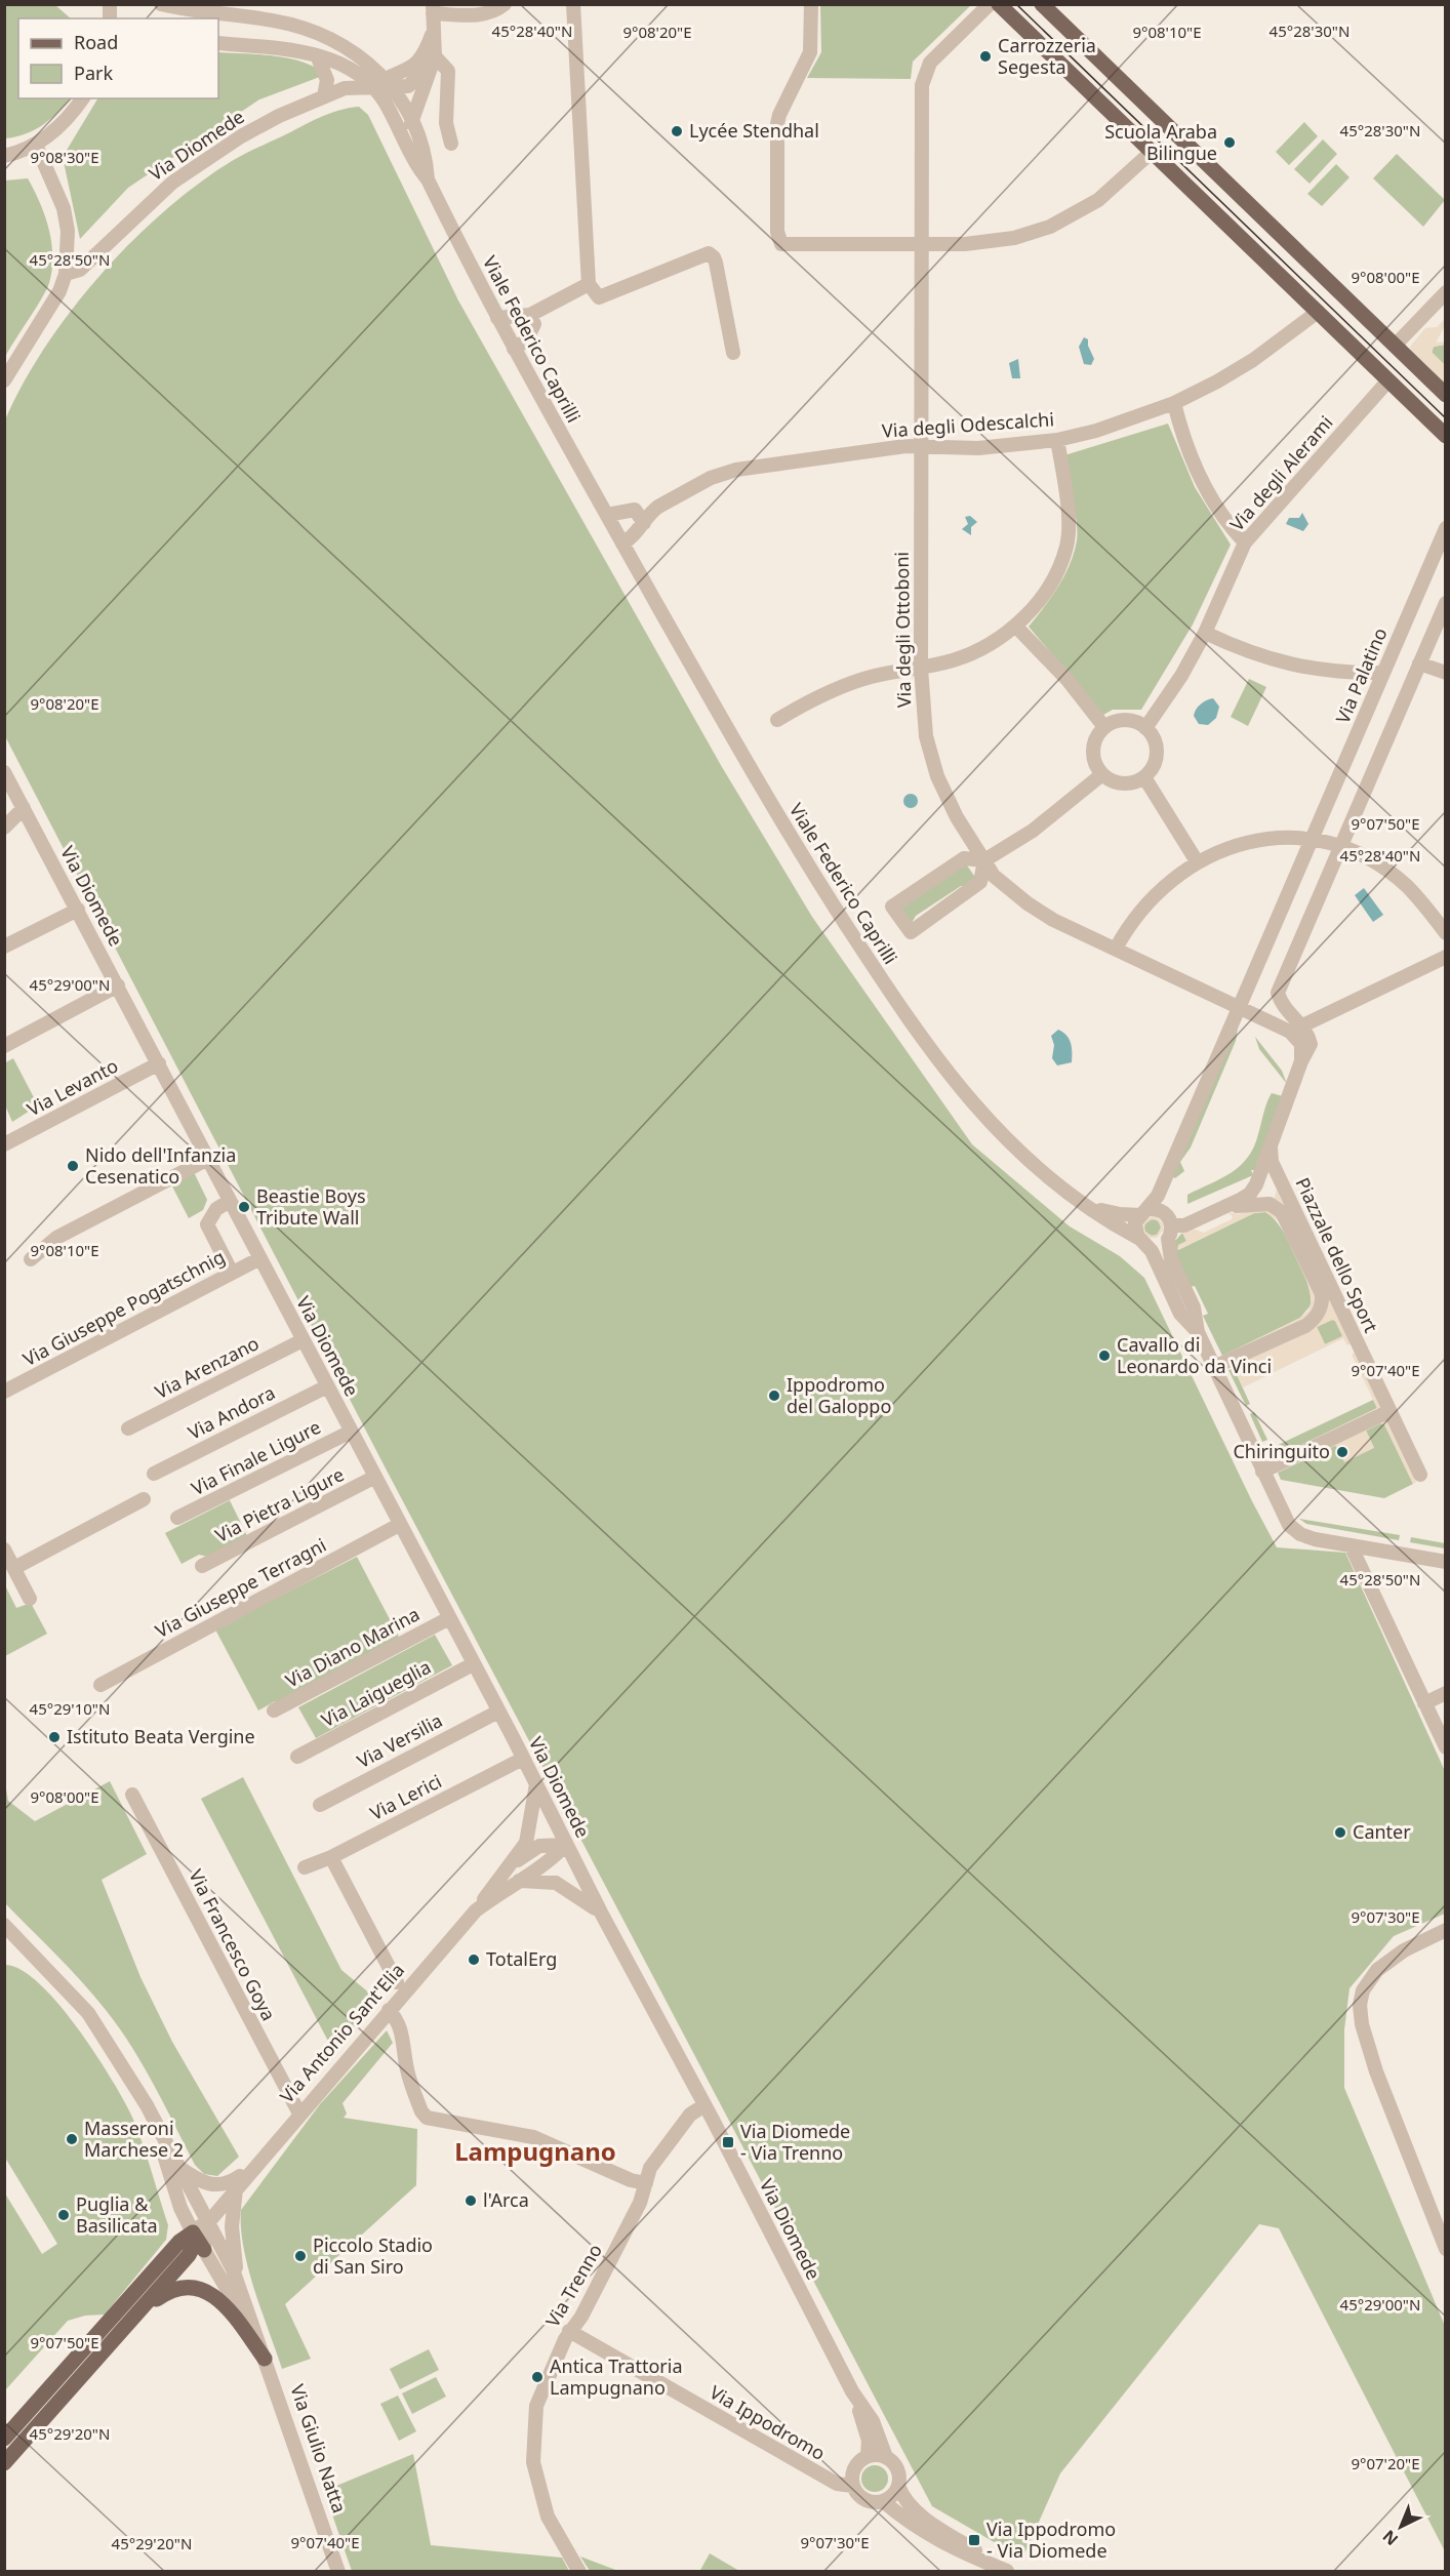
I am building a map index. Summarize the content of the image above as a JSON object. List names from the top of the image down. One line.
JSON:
{"streets":{"main road":["Via Antonio Sant'Elia"],"street":["Via Diomede","Viale Federico Caprilli","Via degli Odescalchi","Via degli Alerami","Via degli Ottoboni","Via Palatino","Via Levanto","Piazzale dello Sport","Via Giuseppe Pogatschnig","Via Arenzano","Via Andora","Via Finale Ligure","Via Pietra Ligure","Via Giuseppe Terragni","Via Diano Marina","Via Laigueglia","Via Versilia","Via Lerici","Via Francesco Goya","Via Trenno","Via Ippodromo","Via Giulio Natta"]},"crossings":[["Via Diomede","Viale Federico Caprilli"],["Via Diomede","Via Levanto"],["Via Diomede","Via Giuseppe Pogatschnig"],["Via Diomede","Via Arenzano"],["Via Diomede","Via Andora"],["Via Diomede","Via Finale Ligure"],["Via Diomede","Via Pietra Ligure"],["Via Diomede","Via Giuseppe Terragni"],["Via Diomede","Via Diano Marina"],["Via Diomede","Via Laigueglia"],["Via Diomede","Via Versilia"],["Via Diomede","Via Lerici"],["Via Diomede","Via Antonio Sant'Elia"],["Via Diomede","Via Trenno"],["Via Diomede","Via Ippodromo"],["Viale Federico Caprilli","Piazzale dello Sport"],["Via degli Odescalchi","Via degli Ottoboni"],["Via degli Ottoboni","Via Palatino"],["Via Francesco Goya","Via Antonio Sant'Elia"],["Via Antonio Sant'Elia","Via Giulio Natta"],["Via Trenno","Via Ippodromo"]],"districts":["Lampugnano"],"places":{"other":["Carrozzeria Segesta","Lycée Stendhal","Scuola Araba Bilingue","Nido dell'Infanzia Cesenatico","Beastie Boys Tribute Wall","Cavallo di Leonardo da Vinci","Ippodromo del Galoppo","Chiringuito","Istituto Beata Vergine","Canter","TotalErg","Masseroni Marchese 2","l'Arca","Puglia & Basilicata","Piccolo Stadio di San Siro","Antica Trattoria Lampugnano"],"transit":["Via Diomede - Via Trenno","Via Ippodromo - Via Diomede"]},"legend":["Road","Park"],"north":"bottom left","coordinates":["45°28'30\"N","45°28'40\"N","9°08'20\"E","9°08'10\"E","9°08'30\"E","45°28'50\"N","9°08'00\"E","9°07'50\"E","45°29'00\"N","9°07'40\"E","45°29'10\"N","9°07'30\"E","45°29'20\"N","9°07'20\"E"]}
